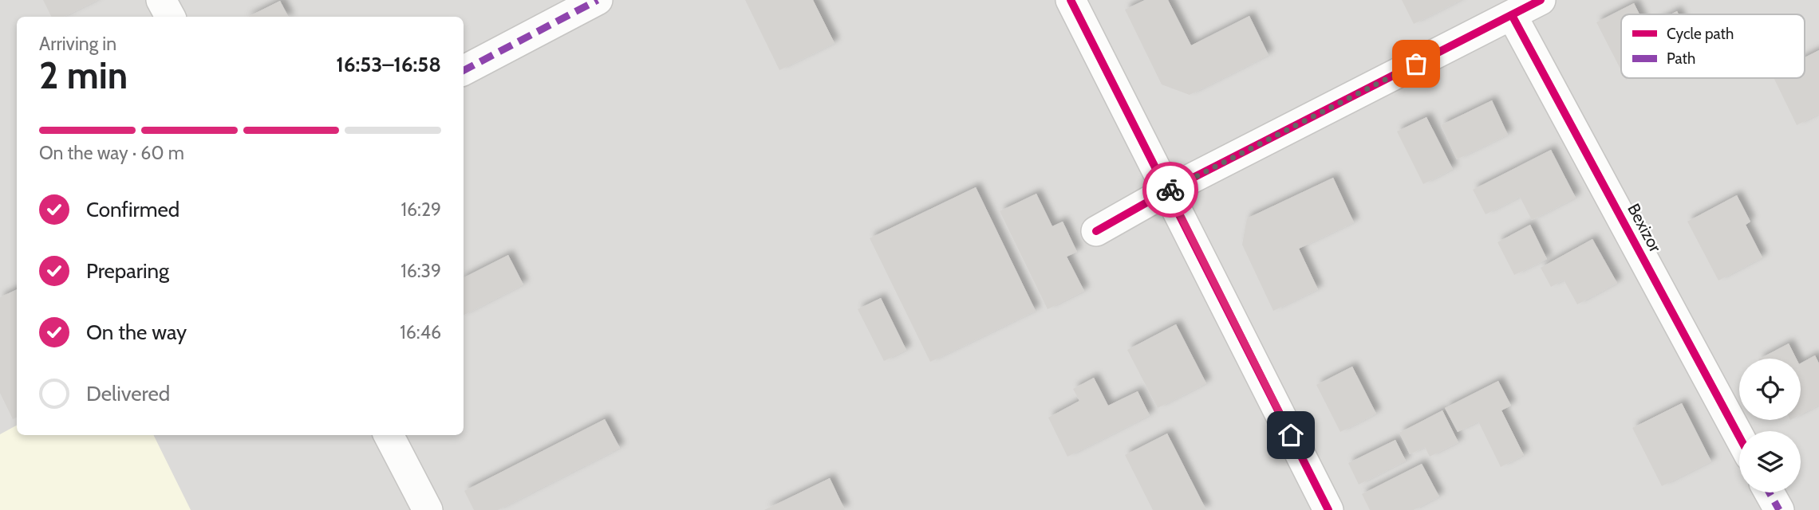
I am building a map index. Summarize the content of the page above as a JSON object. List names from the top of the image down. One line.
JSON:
{"streets":{"street":["Bexizor"]},"legend":["Cycle path","Path"],"page":{"heading":["2 min","Arriving in","16:53–16:58"],"bar":"On the way · 60 m","list":[["Confirmed","16:29"],["Preparing","16:39"],["On the way","16:46"],"Delivered"]}}
